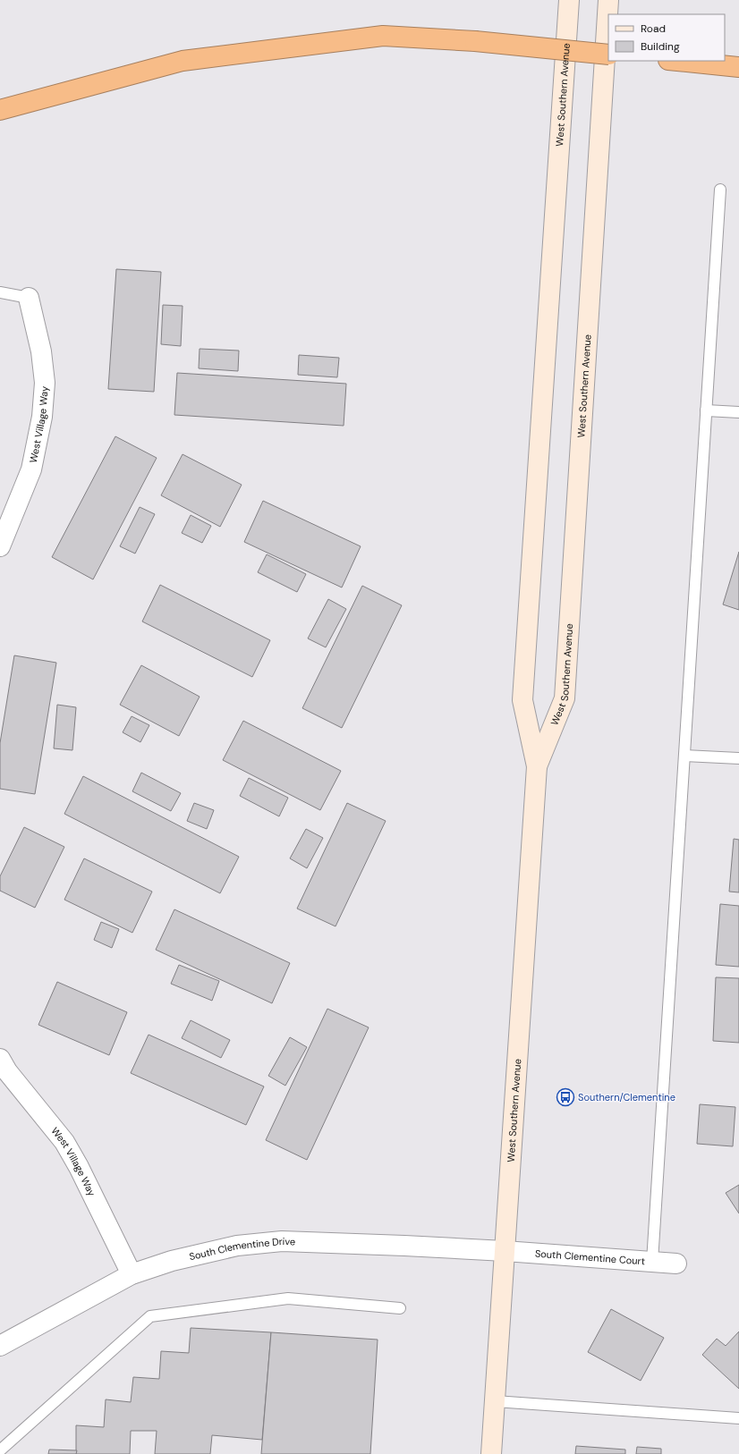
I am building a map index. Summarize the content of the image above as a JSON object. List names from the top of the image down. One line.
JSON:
{"streets":{"main road":["West Southern Avenue"],"street":["West Village Way","South Clementine Drive","South Clementine Court"]},"crossings":[["West Southern Avenue","South Clementine Drive"],["West Southern Avenue","South Clementine Court"],["West Village Way","South Clementine Drive"],["South Clementine Drive","South Clementine Court"]],"places":{"bus stop":["Southern/Clementine"]},"legend":["Road","Building"]}
